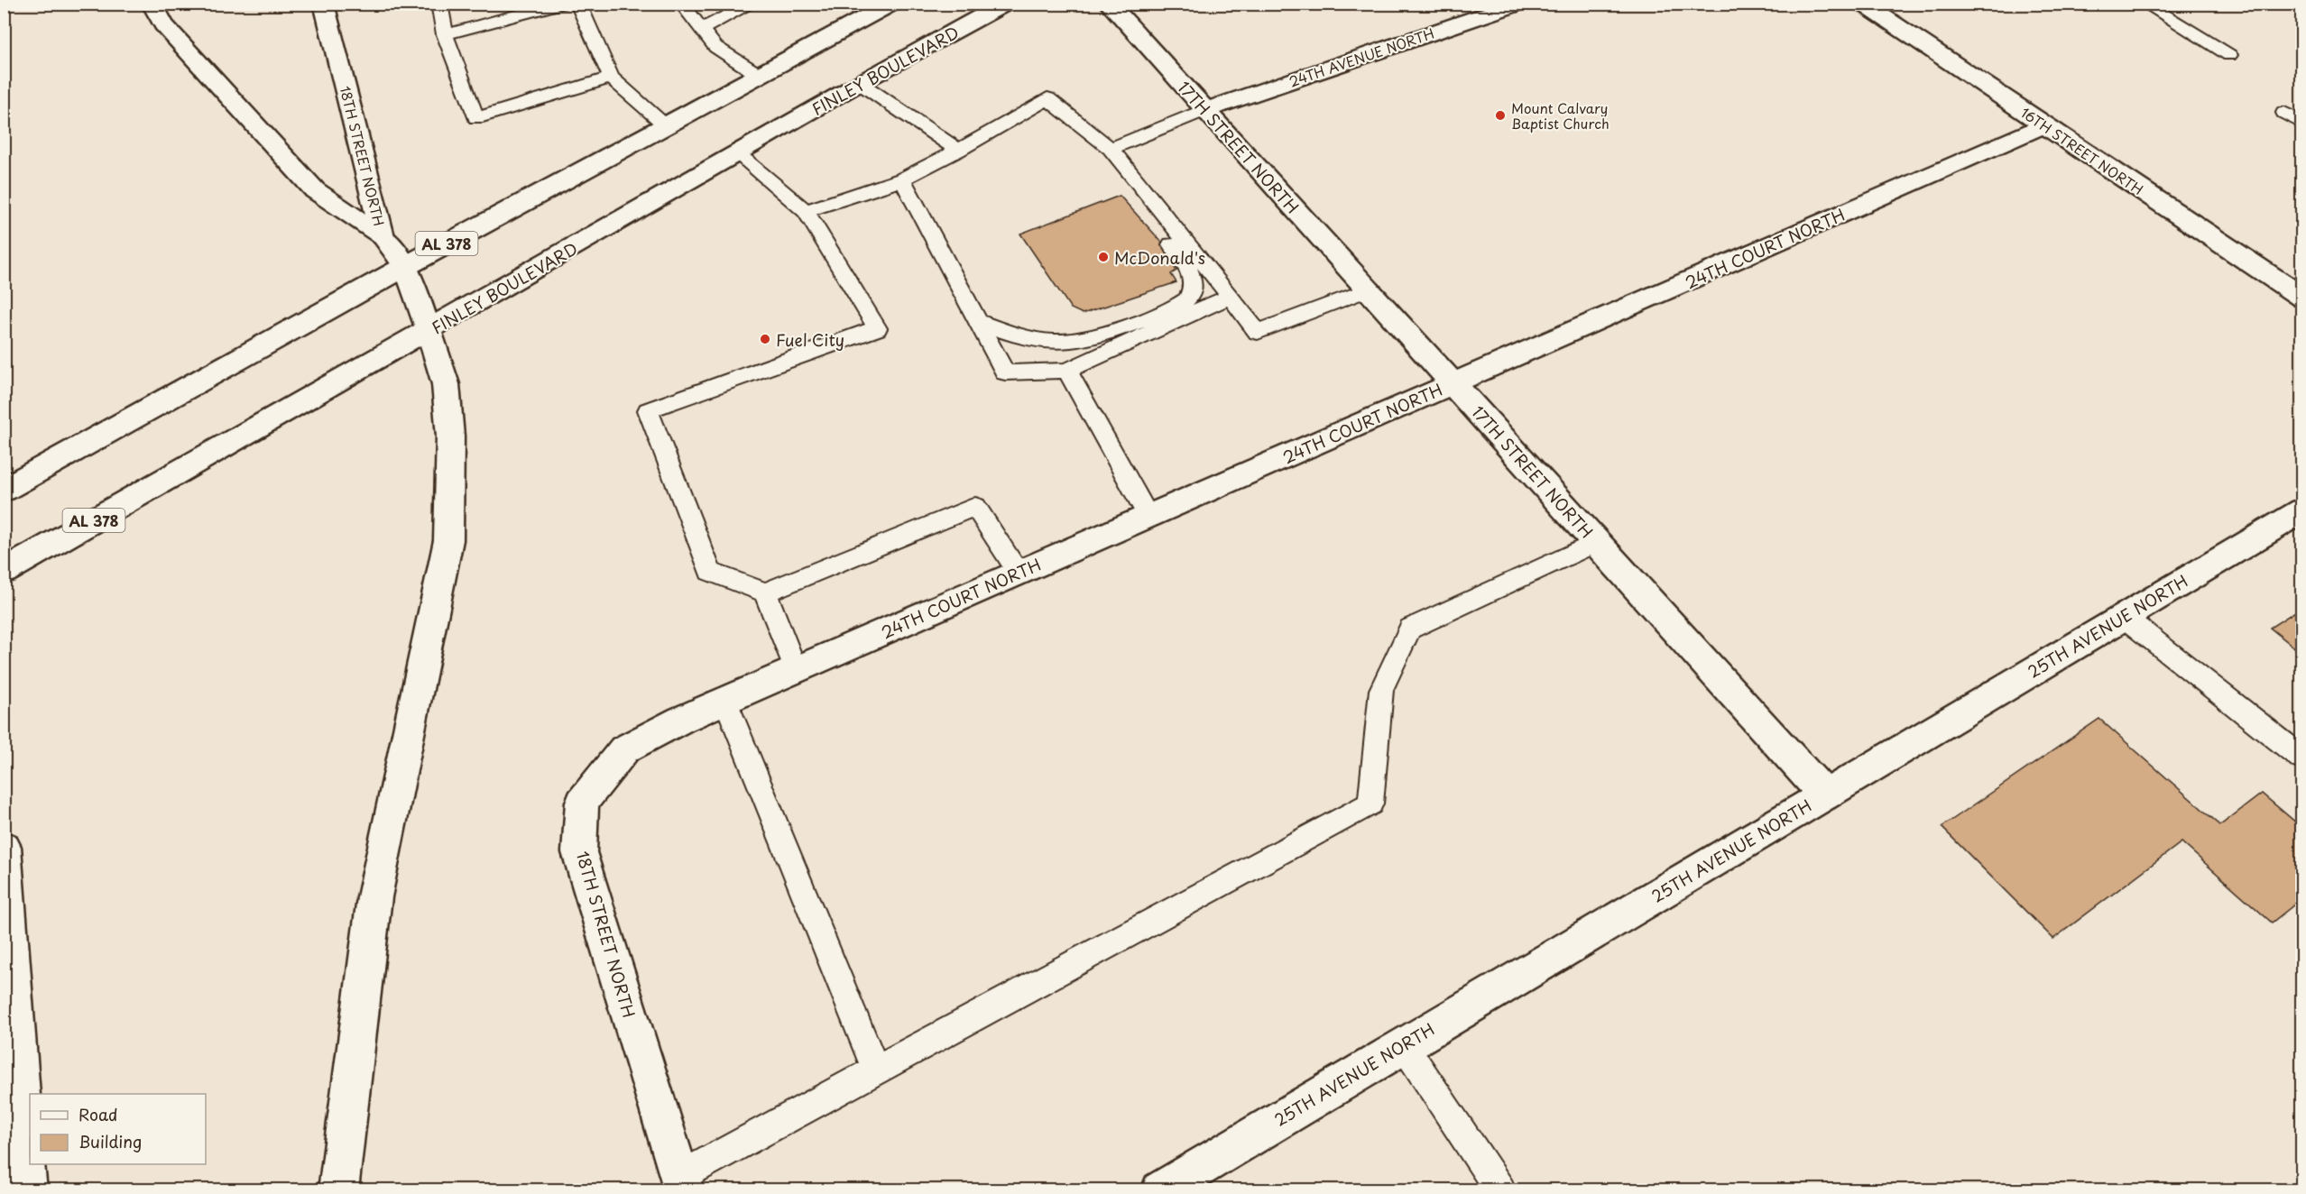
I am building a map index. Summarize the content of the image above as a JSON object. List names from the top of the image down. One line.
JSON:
{"streets":{"main road":["24TH AVENUE NORTH","FINLEY BOULEVARD","17TH STREET NORTH","16TH STREET NORTH","18TH STREET NORTH","AL 378","24TH COURT NORTH","25TH AVENUE NORTH"]},"crossings":[["24TH AVENUE NORTH","17TH STREET NORTH"],["FINLEY BOULEVARD","18TH STREET NORTH"],["17TH STREET NORTH","24TH COURT NORTH"],["17TH STREET NORTH","25TH AVENUE NORTH"],["16TH STREET NORTH","24TH COURT NORTH"],["18TH STREET NORTH","AL 378"],["18TH STREET NORTH","24TH COURT NORTH"]],"places":["Mount Calvary Baptist Church","McDonald's","Fuel City"],"legend":["Road","Building"]}
